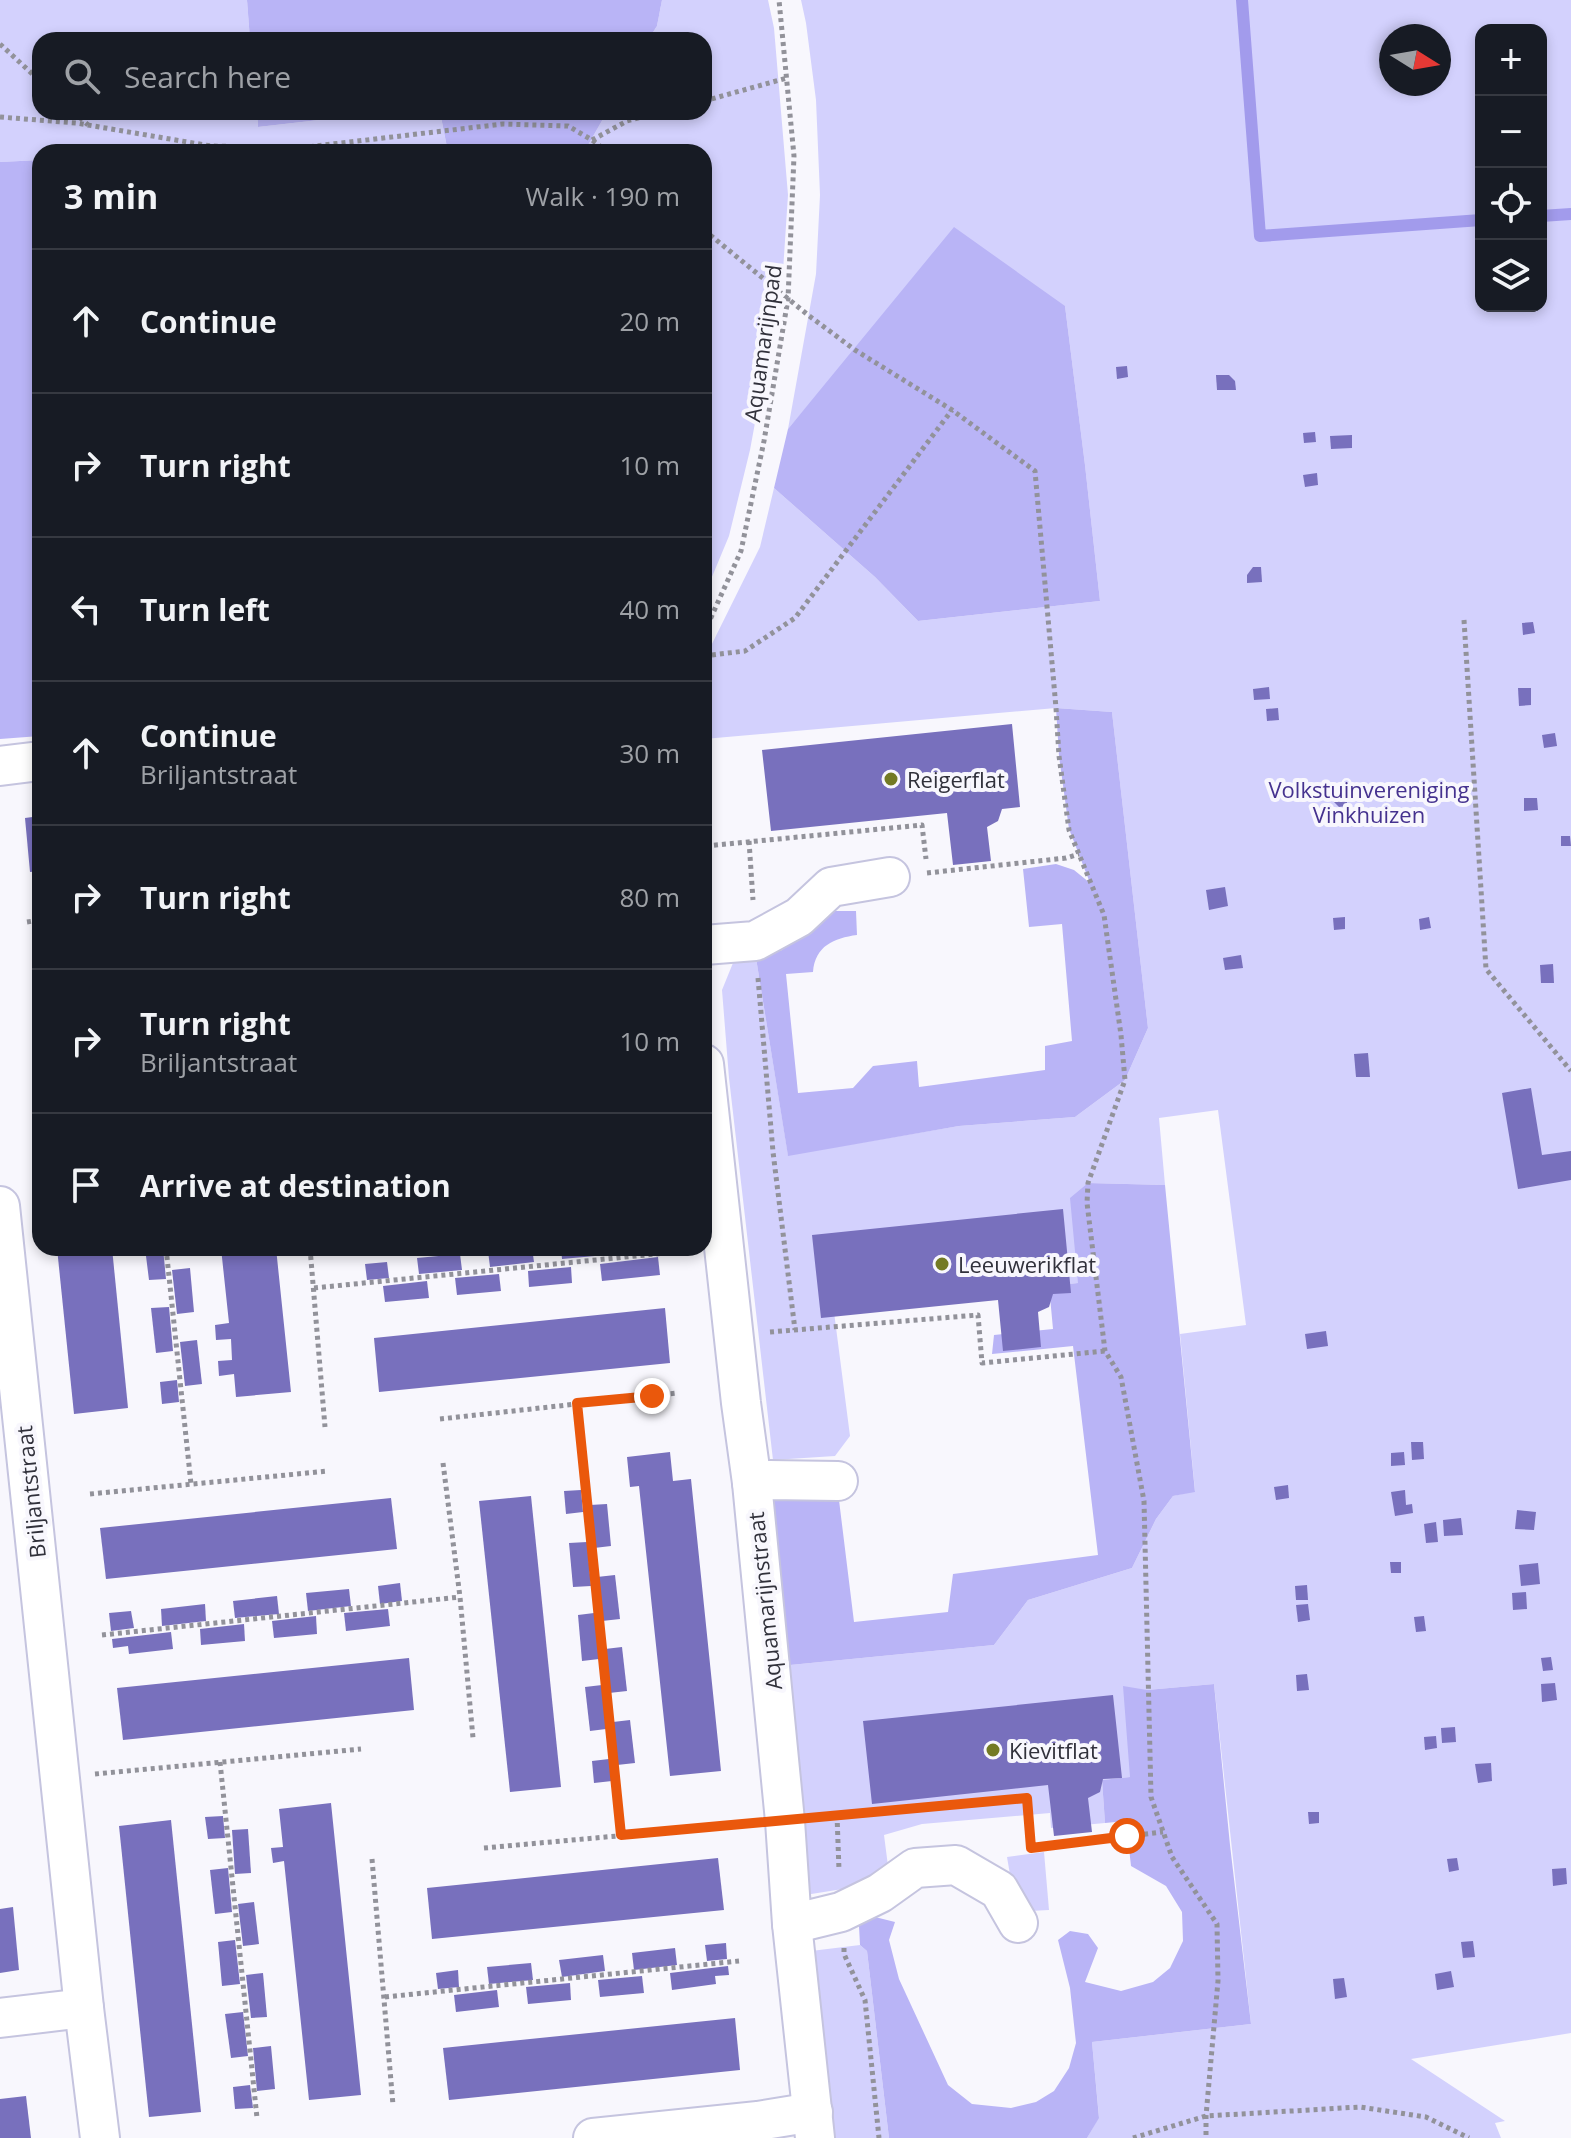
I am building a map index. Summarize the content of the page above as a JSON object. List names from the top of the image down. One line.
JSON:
{"streets":{"street":["Briljantstraat","Aquamarijnstraat"],"path":["Aquamarijnpad"]},"parks":["Volkstuinvereniging Vinkhuizen"],"places":["Reigerflat","Leeuwerikflat","Kievitflat"],"north":"right","page":{"map_buttons":["+","−"],"search":"Search here","heading":["3 min","Walk · 190 m"],"list":[["Continue","20 m"],["Turn right","10 m"],["Turn left","40 m"],["Continue","Briljantstraat","30 m"],["Turn right","80 m"],["Turn right","Briljantstraat","10 m"],"Arrive at destination"]}}
